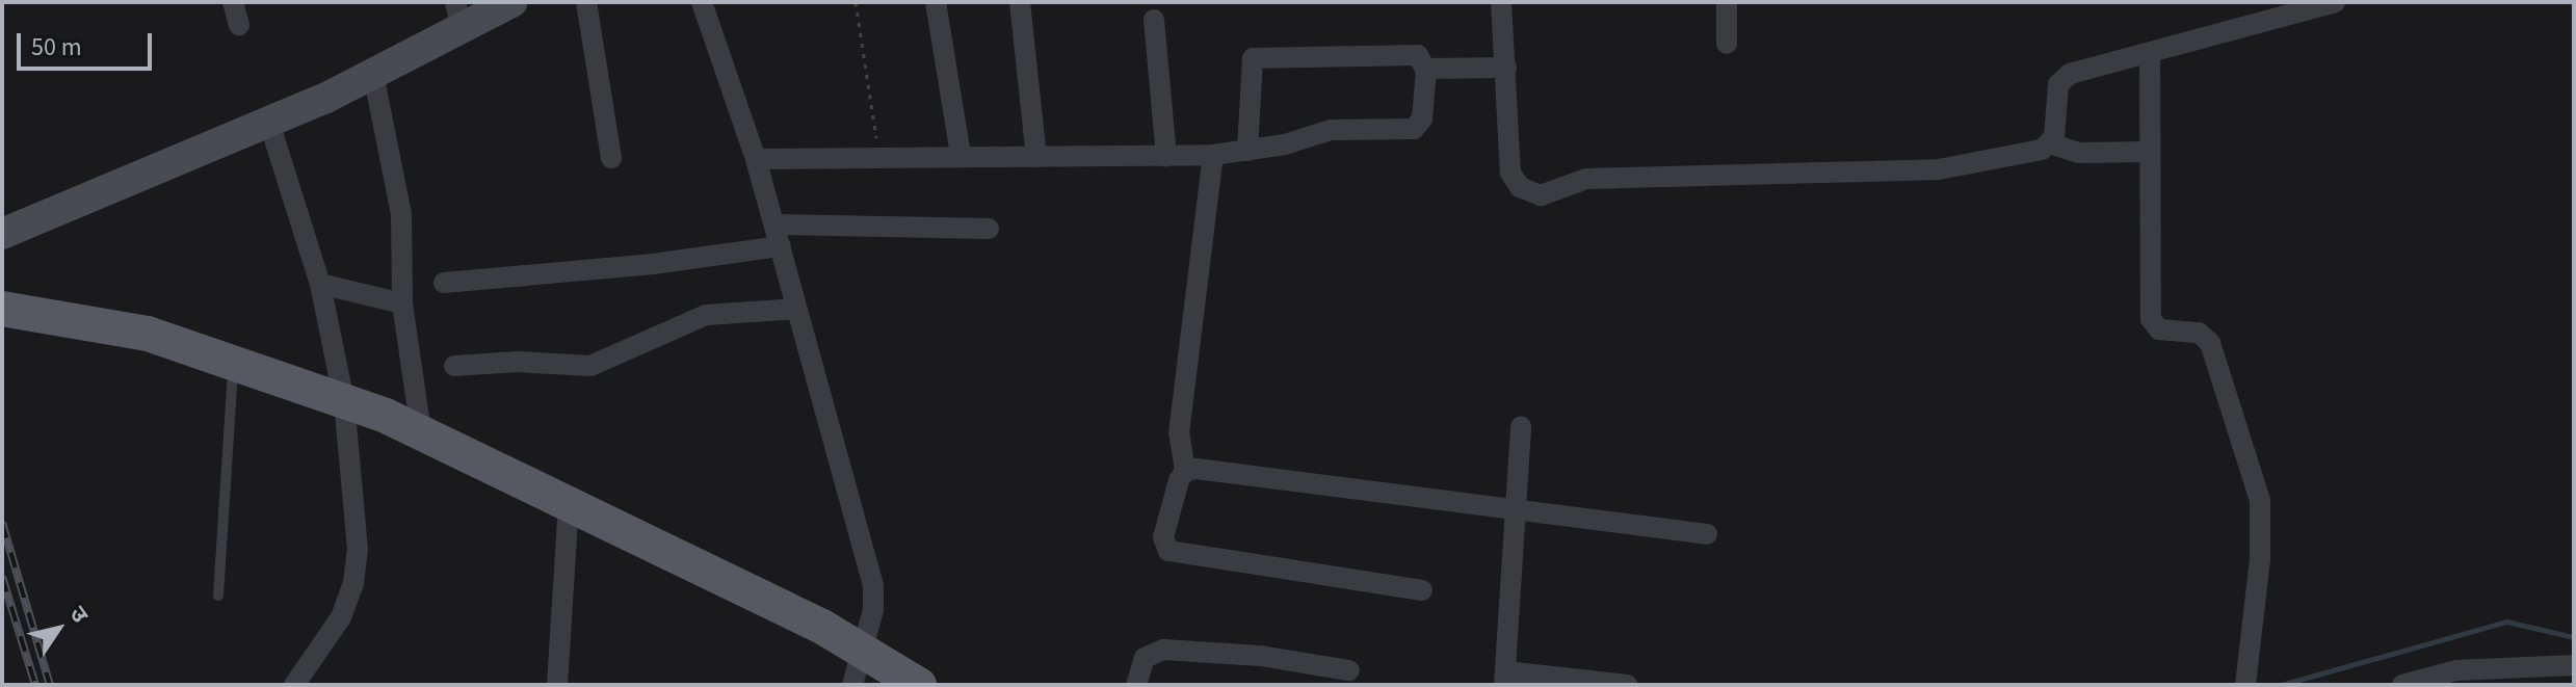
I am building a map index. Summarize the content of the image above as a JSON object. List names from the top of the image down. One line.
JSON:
{"scale_bar":"50 m","north":"top right"}
